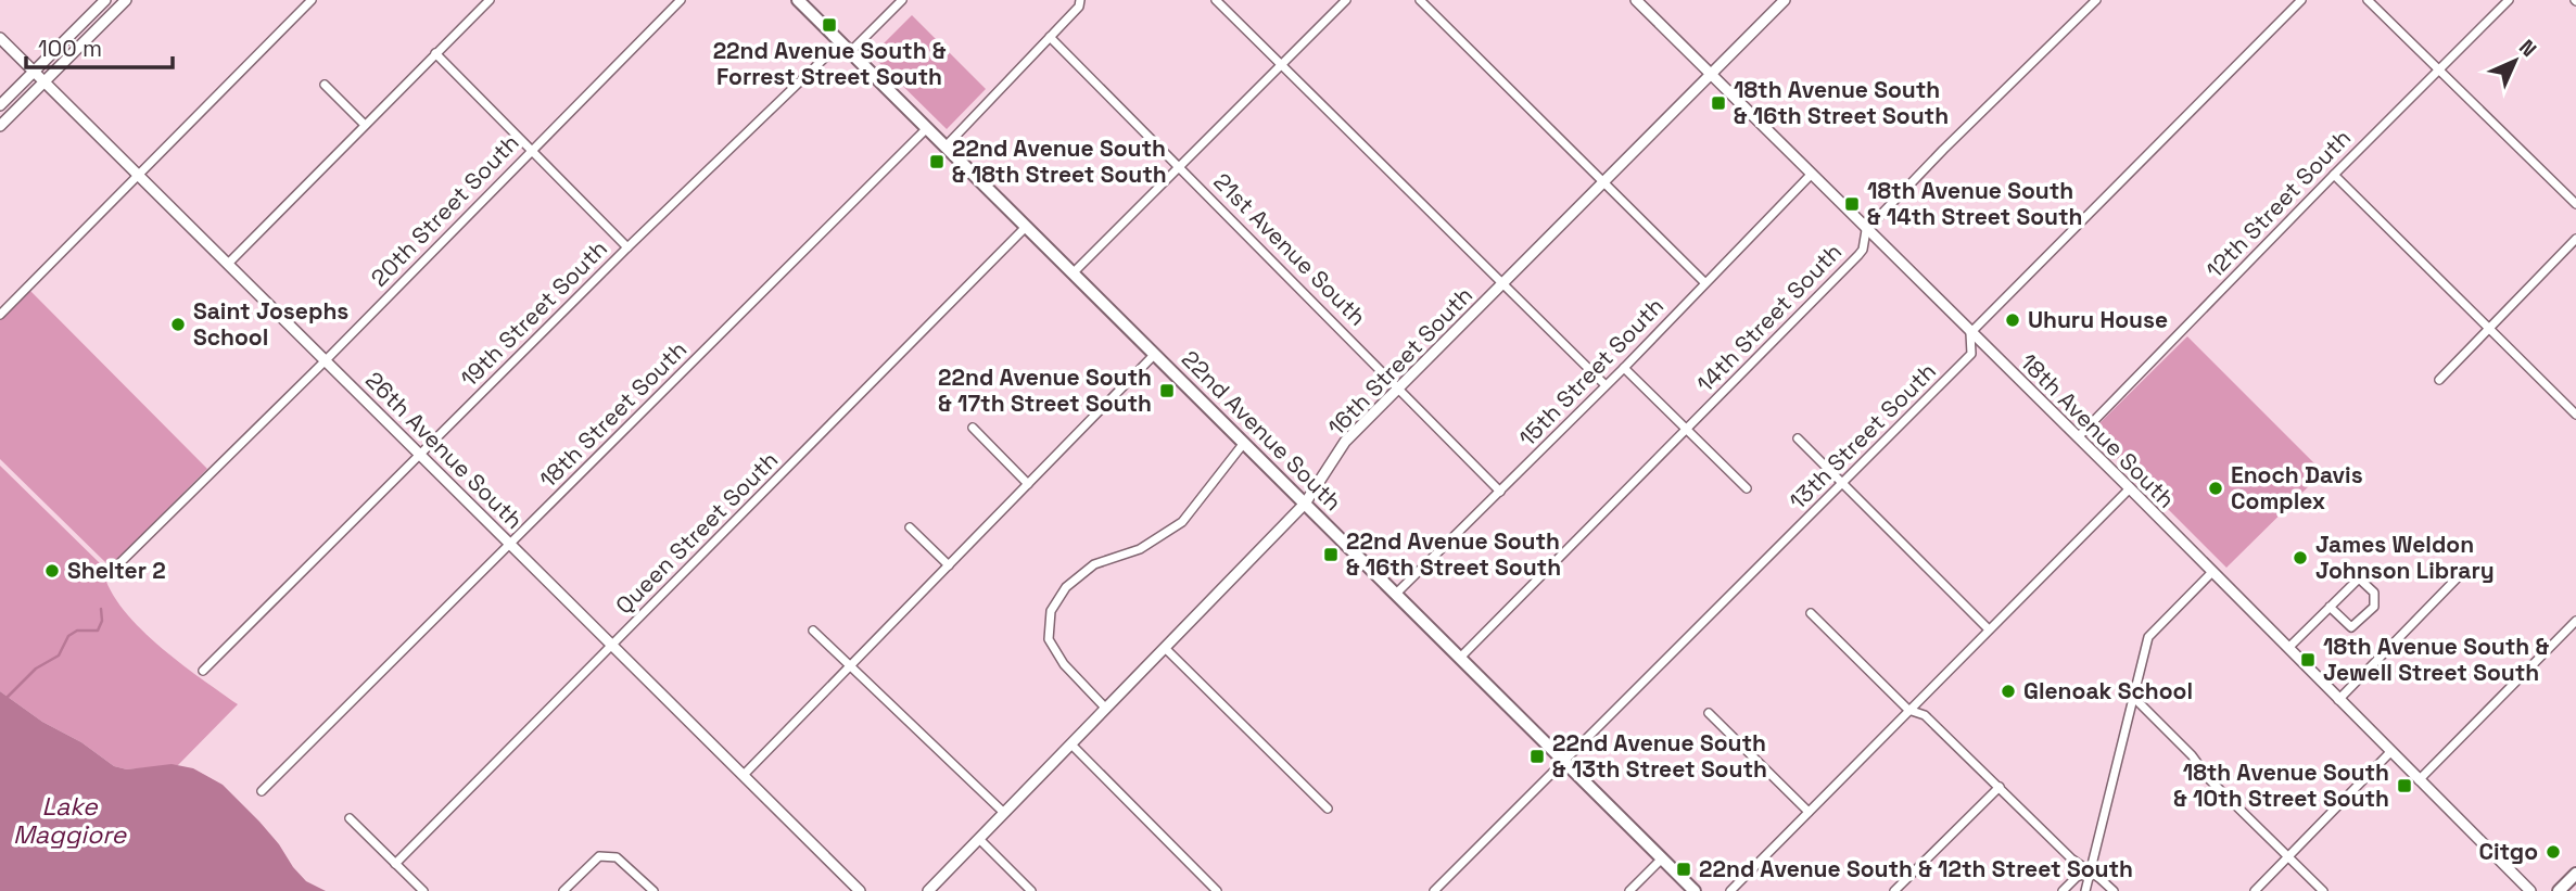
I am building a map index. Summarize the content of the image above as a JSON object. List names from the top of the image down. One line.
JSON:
{"streets":{"main road":["22nd Avenue South"],"street":["12th Street South","20th Street South","21st Avenue South","19th Street South","14th Street South","16th Street South","15th Street South","18th Street South","18th Avenue South","13th Street South","26th Avenue South","Queen Street South"]},"crossings":[["12th Street South","18th Avenue South"],["20th Street South","26th Avenue South"],["21st Avenue South","16th Street South"],["21st Avenue South","15th Street South"],["19th Street South","22nd Avenue South"],["19th Street South","26th Avenue South"],["14th Street South","22nd Avenue South"],["14th Street South","18th Avenue South"],["16th Street South","22nd Avenue South"],["16th Street South","18th Avenue South"],["15th Street South","22nd Avenue South"],["15th Street South","18th Avenue South"],["18th Street South","22nd Avenue South"],["18th Street South","26th Avenue South"],["22nd Avenue South","13th Street South"],["22nd Avenue South","Queen Street South"],["18th Avenue South","13th Street South"],["26th Avenue South","Queen Street South"]],"water":["Lake Maggiore"],"places":{"transit":["22nd Avenue South & Forrest Street South","18th Avenue South & 16th Street South","22nd Avenue South & 18th Street South","18th Avenue South & 14th Street South","22nd Avenue South & 17th Street South","22nd Avenue South & 16th Street South","18th Avenue South & Jewell Street South","22nd Avenue South & 13th Street South","18th Avenue South & 10th Street South","22nd Avenue South & 12th Street South"],"other":["Uhuru House","Saint Josephs School","Enoch Davis Complex","James Weldon Johnson Library","Shelter 2","Glenoak School","Citgo"]},"scale_bar":"100 m","north":"top right"}
